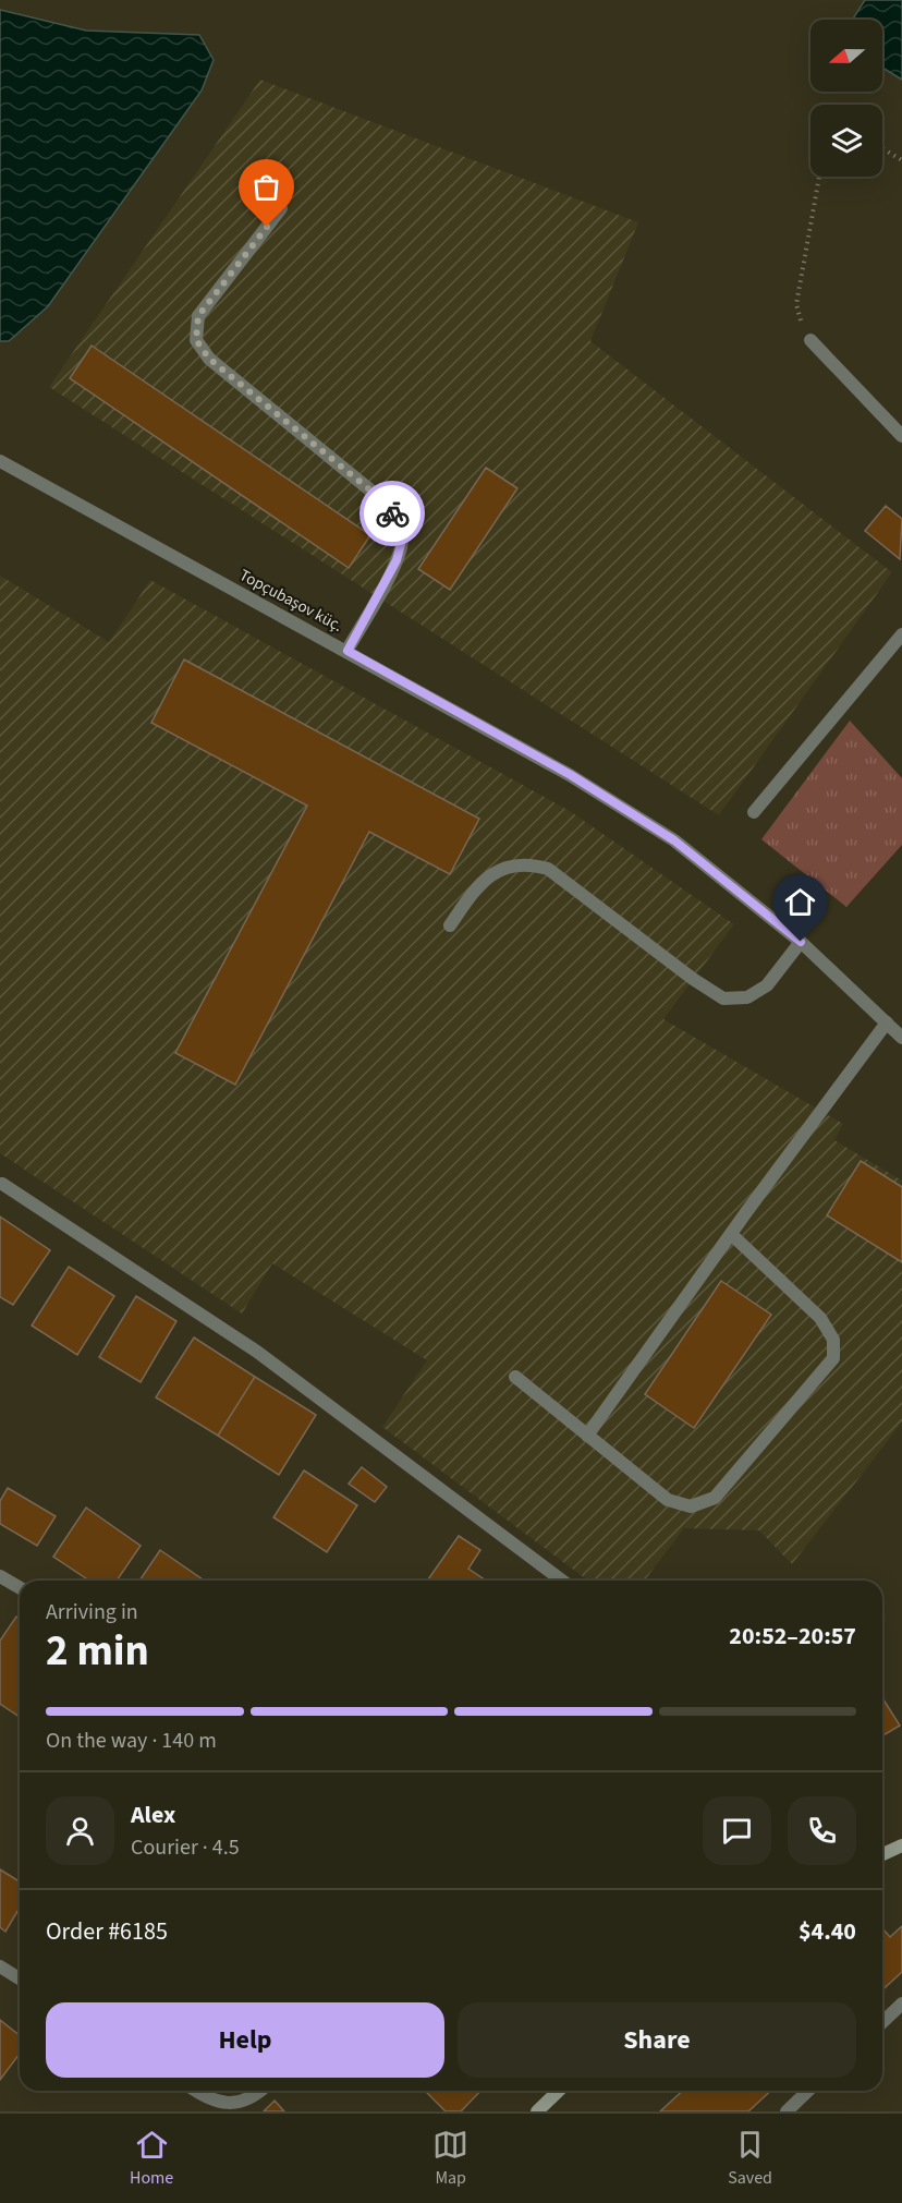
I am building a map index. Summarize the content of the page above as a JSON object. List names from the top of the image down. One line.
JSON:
{"streets":{"street":["Topçubaşov küç."]},"north":"left","page":{"heading":["2 min","Arriving in","20:52–20:57"],"panel":["Alex","Courier · 4.5","Order #6185","$4.40"],"bar":"On the way · 140 m","buttons":["Help","Share"],"tabs":["Home","Map","Saved"]}}
